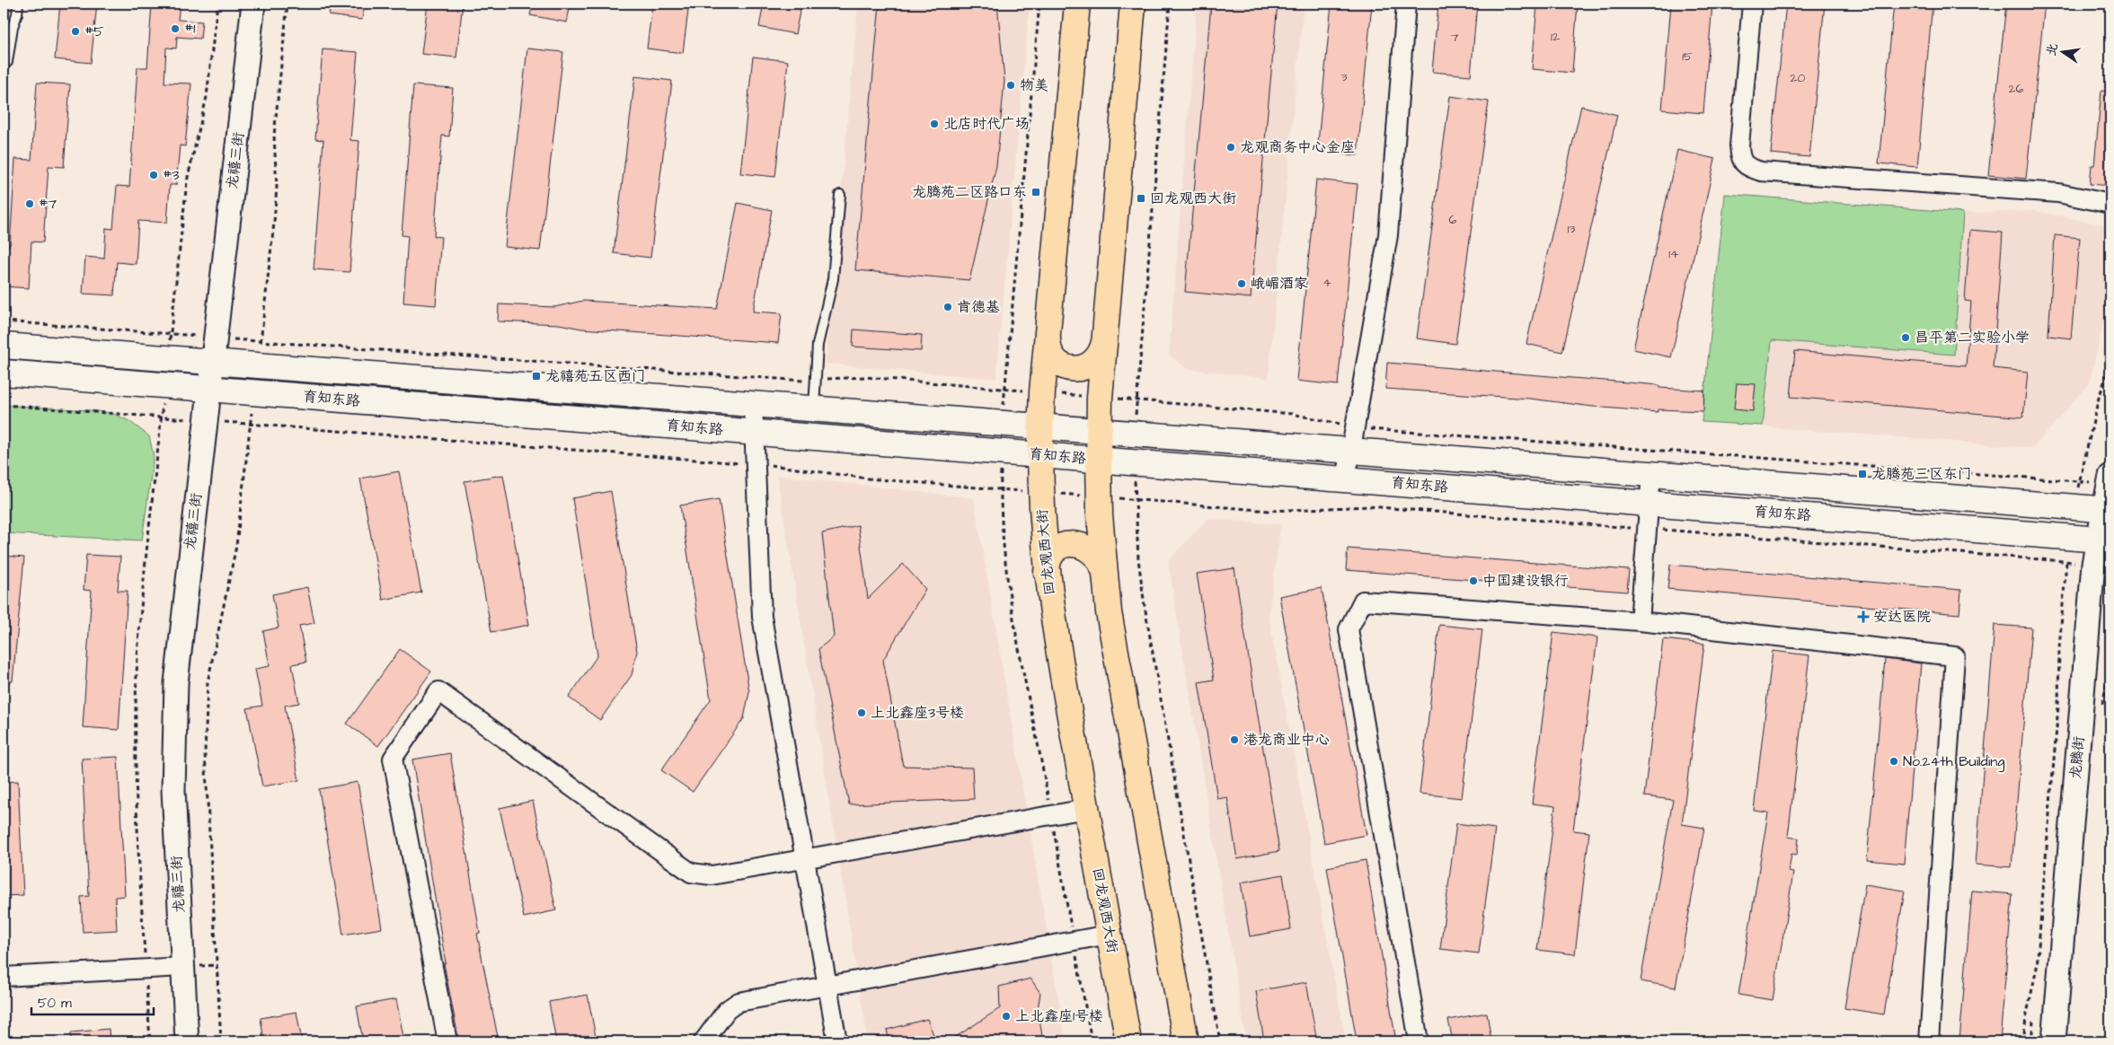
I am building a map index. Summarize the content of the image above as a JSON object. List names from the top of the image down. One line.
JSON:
{"streets":{"main road":["育知东路","回龙观西大街"],"street":["龙禧三街","龙腾街"]},"crossings":[["龙禧三街","育知东路"],["育知东路","回龙观西大街"],["育知东路","龙腾街"]],"places":{"other":["#1","#5","物美","北店时代广场","龙观商务中心金座","#3","#7","峨嵋酒家","肯德基","昌平第二实验小学","中国建设银行","上北鑫座3号楼","港龙商业中心","No.24th Building","上北鑫座1号楼"],"transit":["龙腾苑二区路口东","回龙观西大街","龙禧苑五区西门","龙腾苑三区东门"],"health":["安达医院"]},"house_numbers":["12","7","15","3","20","26","6","13","14","4"],"scale_bar":"50 m","north":"left"}
